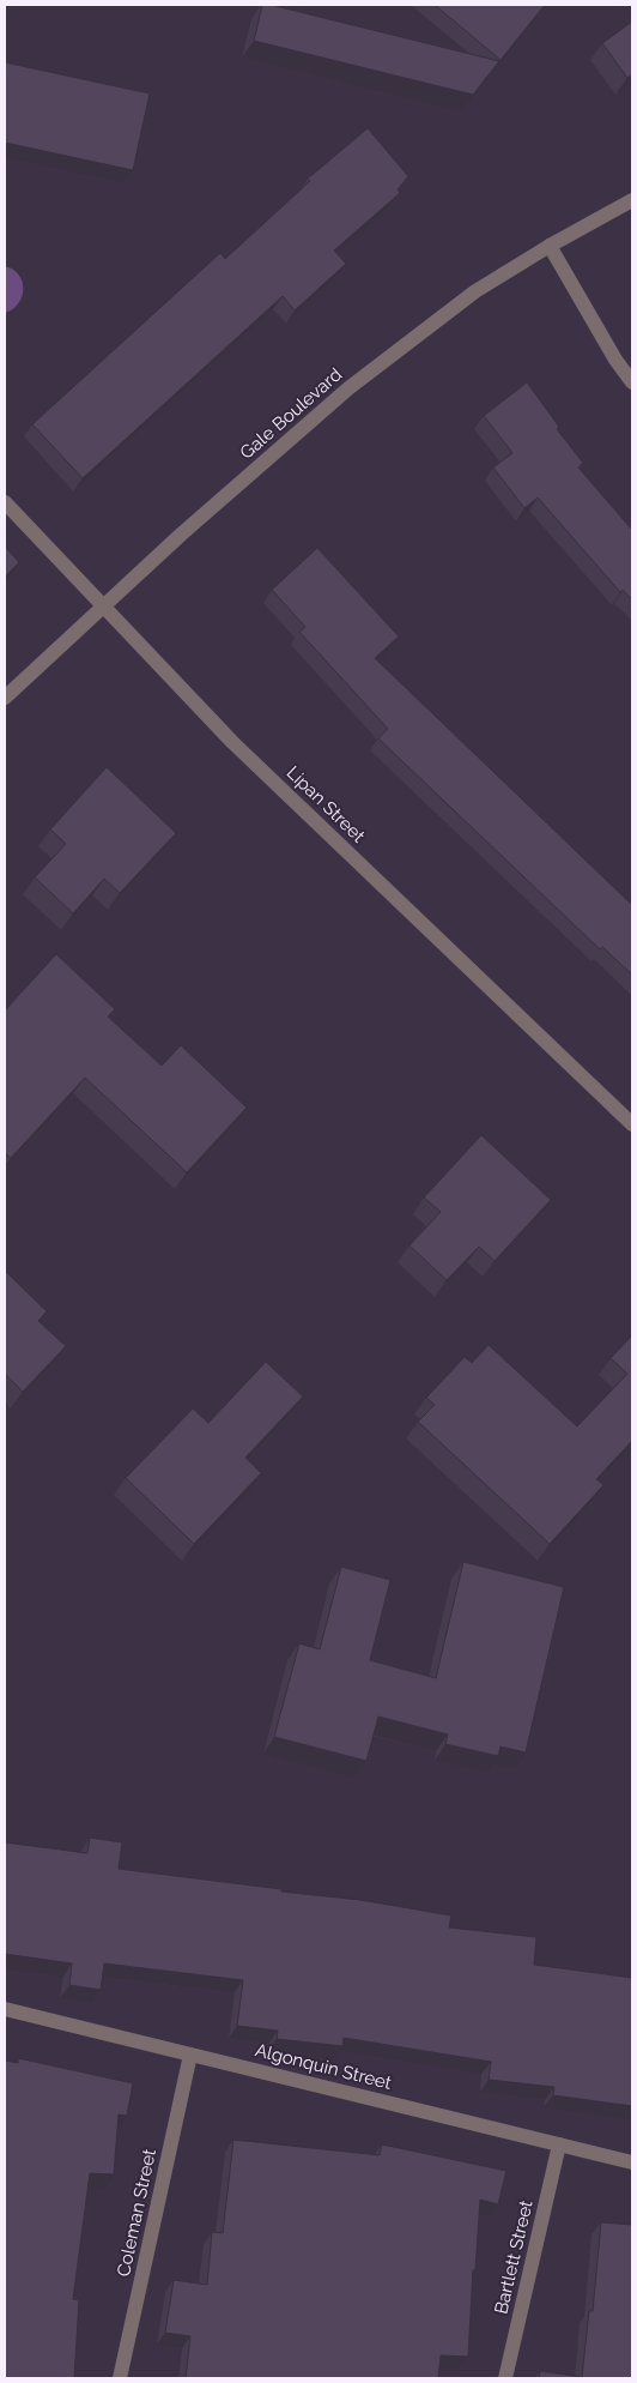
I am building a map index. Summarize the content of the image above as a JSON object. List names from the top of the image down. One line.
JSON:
{"streets":{"street":["Gale Boulevard","Lipan Street","Algonquin Street","Coleman Street","Bartlett Street"]},"crossings":[["Gale Boulevard","Lipan Street"],["Algonquin Street","Coleman Street"],["Algonquin Street","Bartlett Street"]]}
